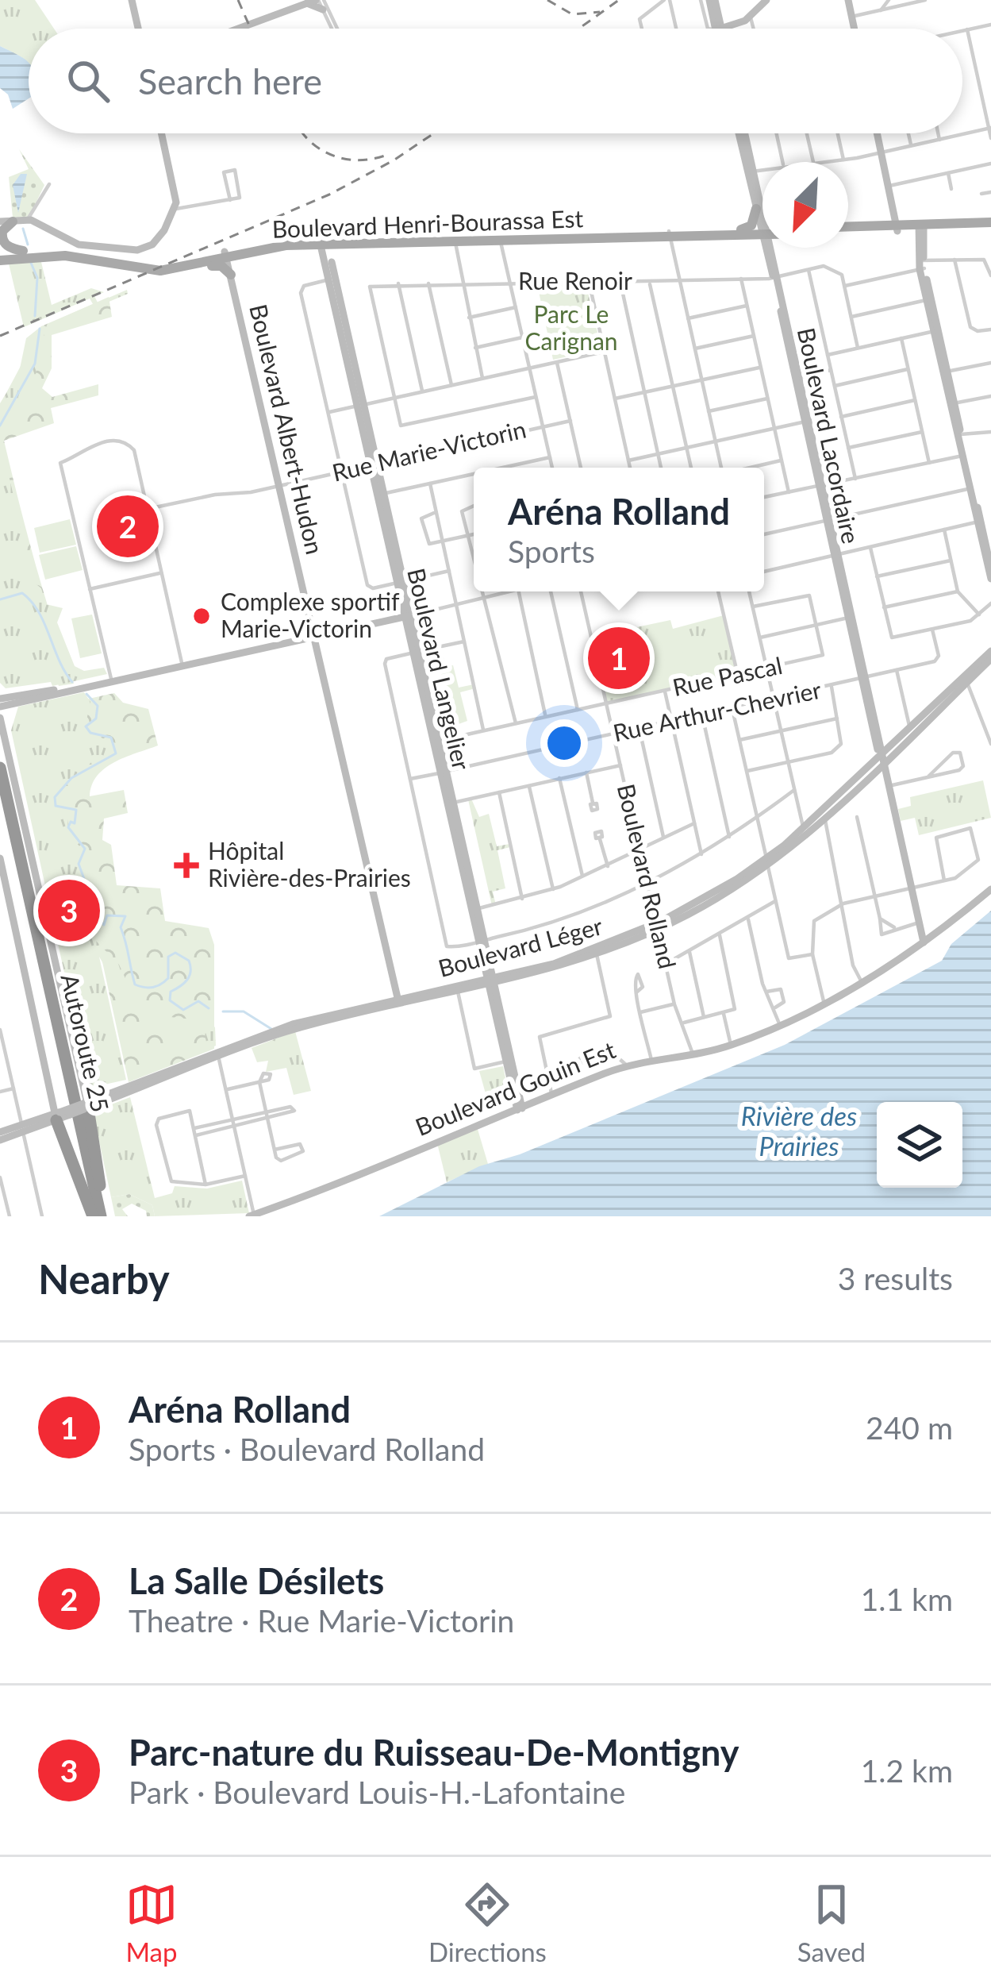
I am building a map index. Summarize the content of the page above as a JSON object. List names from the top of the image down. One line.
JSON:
{"streets":{"highway":["Autoroute 25"],"main road":["Boulevard Henri-Bourassa Est","Boulevard Albert-Hudon","Boulevard Lacordaire","Boulevard Langelier","Boulevard Léger","Boulevard Gouin Est"],"street":["Rue Renoir","Rue Marie-Victorin","Rue Pascal","Rue Arthur-Chevrier","Boulevard Rolland"]},"crossings":[["Boulevard Henri-Bourassa Est","Boulevard Albert-Hudon"],["Boulevard Henri-Bourassa Est","Boulevard Langelier"],["Rue Renoir","Boulevard Lacordaire"],["Boulevard Albert-Hudon","Rue Marie-Victorin"],["Boulevard Albert-Hudon","Boulevard Léger"],["Boulevard Lacordaire","Rue Arthur-Chevrier"],["Boulevard Lacordaire","Boulevard Léger"],["Boulevard Lacordaire","Boulevard Gouin Est"],["Rue Marie-Victorin","Boulevard Langelier"],["Boulevard Langelier","Rue Pascal"],["Boulevard Langelier","Rue Arthur-Chevrier"],["Boulevard Langelier","Boulevard Léger"],["Boulevard Langelier","Boulevard Gouin Est"],["Rue Pascal","Boulevard Rolland"],["Rue Arthur-Chevrier","Boulevard Rolland"],["Boulevard Rolland","Boulevard Léger"],["Boulevard Rolland","Boulevard Gouin Est"]],"water":["Rivière des Prairies"],"parks":["Parc Le Carignan"],"places":{"other":["Complexe sportif Marie-Victorin"],"health":["Hôpital Rivière-des-Prairies"]},"north":"bottom left","page":{"search":"Search here","popup":["Aréna Rolland","Sports"],"pins":["2","1","3"],"heading":["Nearby","3 results"],"list":[{"mark":"1","name":"Aréna Rolland","note":"Sports · Boulevard Rolland","value":"240 m"},{"mark":"2","name":"La Salle Désilets","note":"Theatre · Rue Marie-Victorin","value":"1.1 km"},{"mark":"3","name":"Parc-nature du Ruisseau-De-Montigny","note":"Park · Boulevard Louis-H.-Lafontaine","value":"1.2 km"}],"nav":["Map","Directions","Saved"]}}
